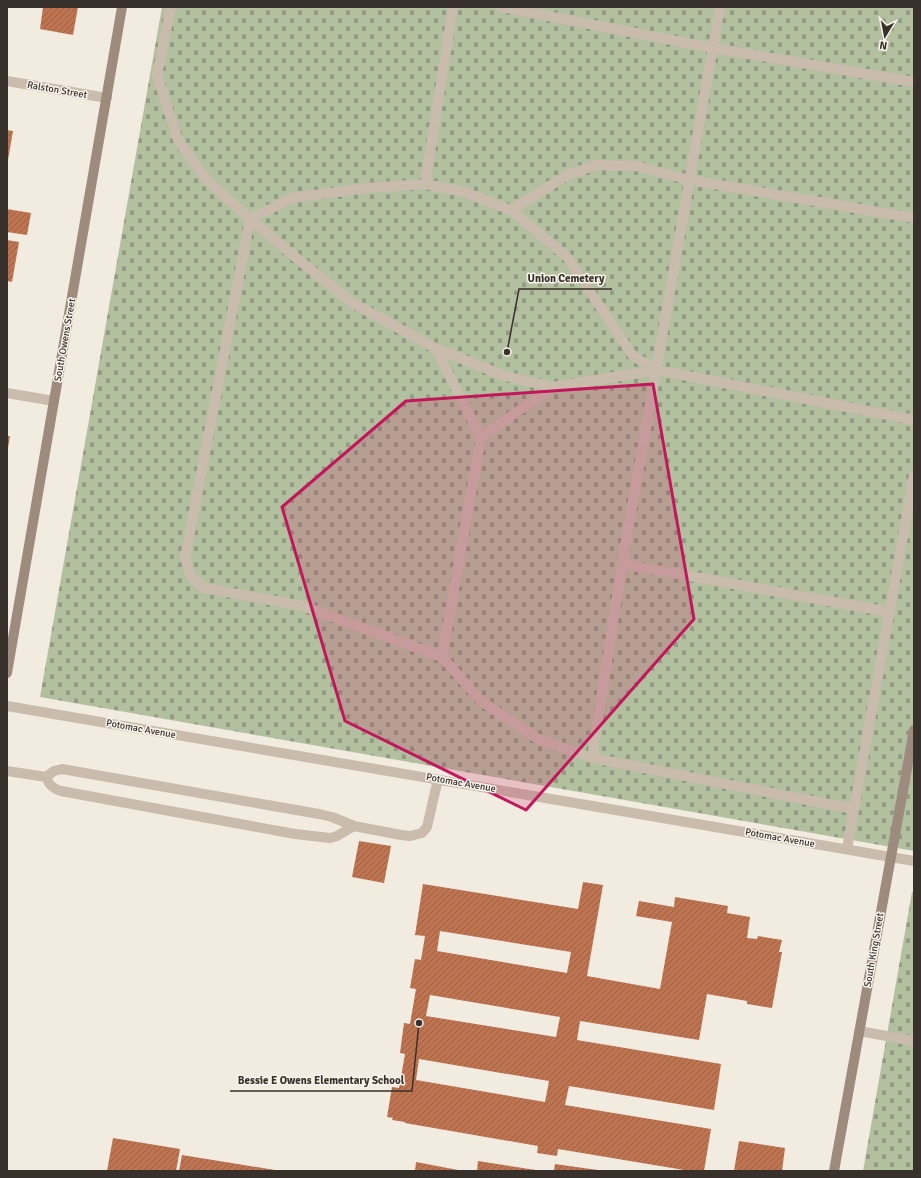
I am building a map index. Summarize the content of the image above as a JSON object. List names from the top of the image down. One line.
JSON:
{"streets":{"street":["Ralston Street","South Owens Street","Potomac Avenue","South King Street"]},"crossings":[["Ralston Street","South Owens Street"],["Potomac Avenue","South King Street"]],"places":["Union Cemetery","Bessie E Owens Elementary School"],"north":"bottom"}
